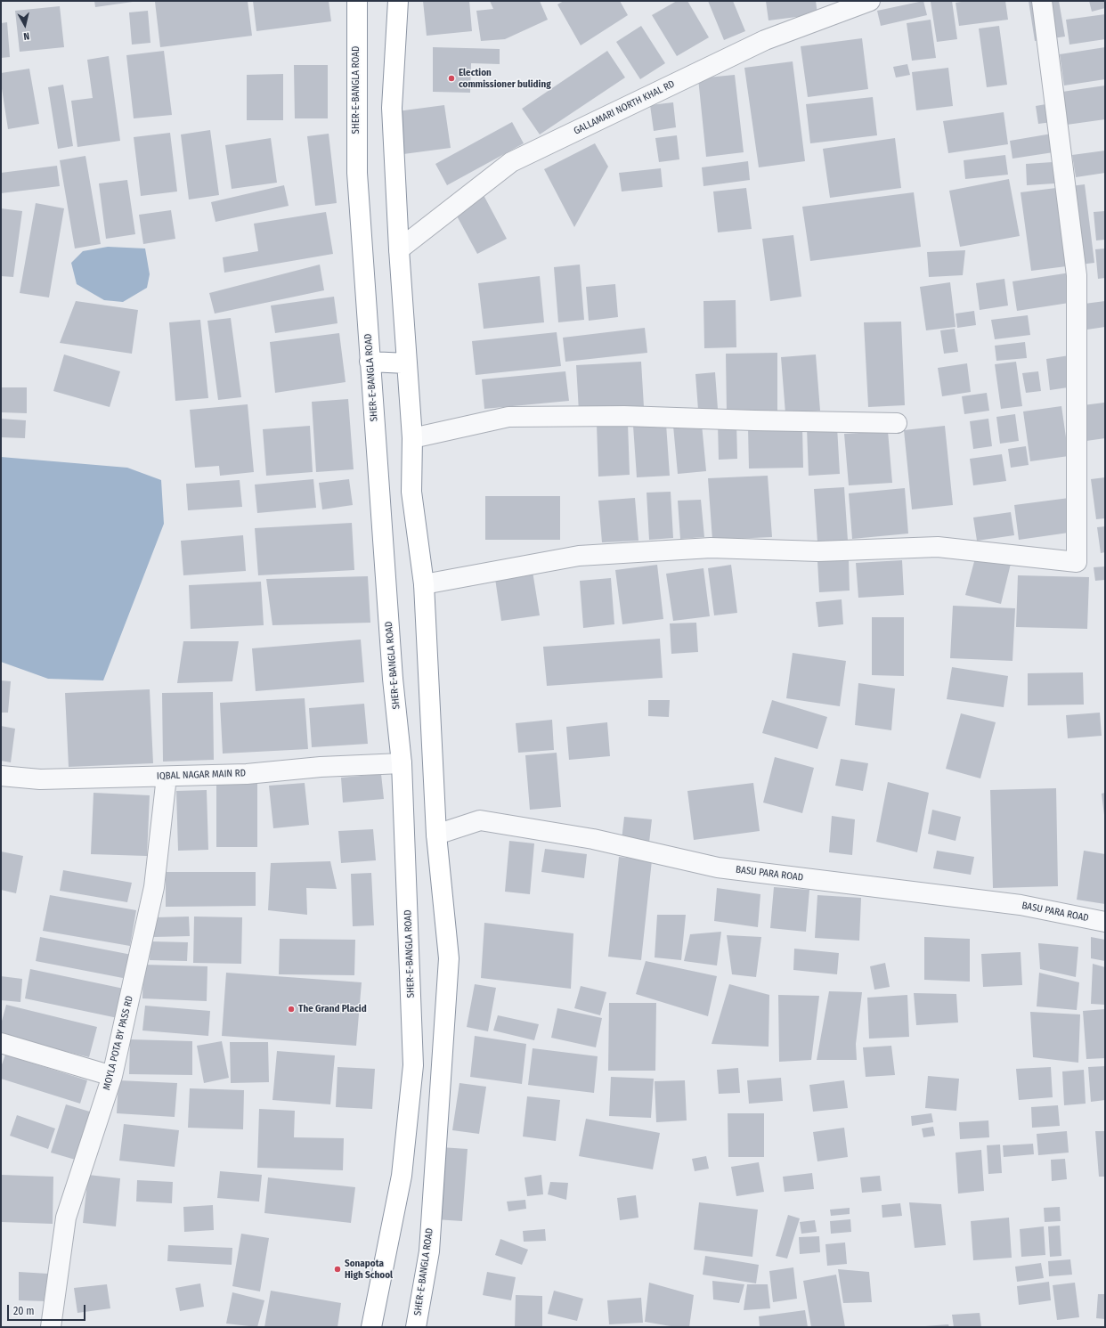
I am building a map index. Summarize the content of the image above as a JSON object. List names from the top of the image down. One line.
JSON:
{"streets":{"highway":["SHER-E-BANGLA ROAD"],"street":["GALLAMARI NORTH KHAL RD","IQBAL NAGAR MAIN RD","BASU PARA ROAD","MOYLA POTA BY PASS RD"]},"crossings":[["SHER-E-BANGLA ROAD","GALLAMARI NORTH KHAL RD"],["SHER-E-BANGLA ROAD","IQBAL NAGAR MAIN RD"],["SHER-E-BANGLA ROAD","BASU PARA ROAD"],["IQBAL NAGAR MAIN RD","MOYLA POTA BY PASS RD"]],"places":["Election commissioner buliding","The Grand Placid","Sonapota High School"],"scale_bar":"20 m","north":"bottom"}
